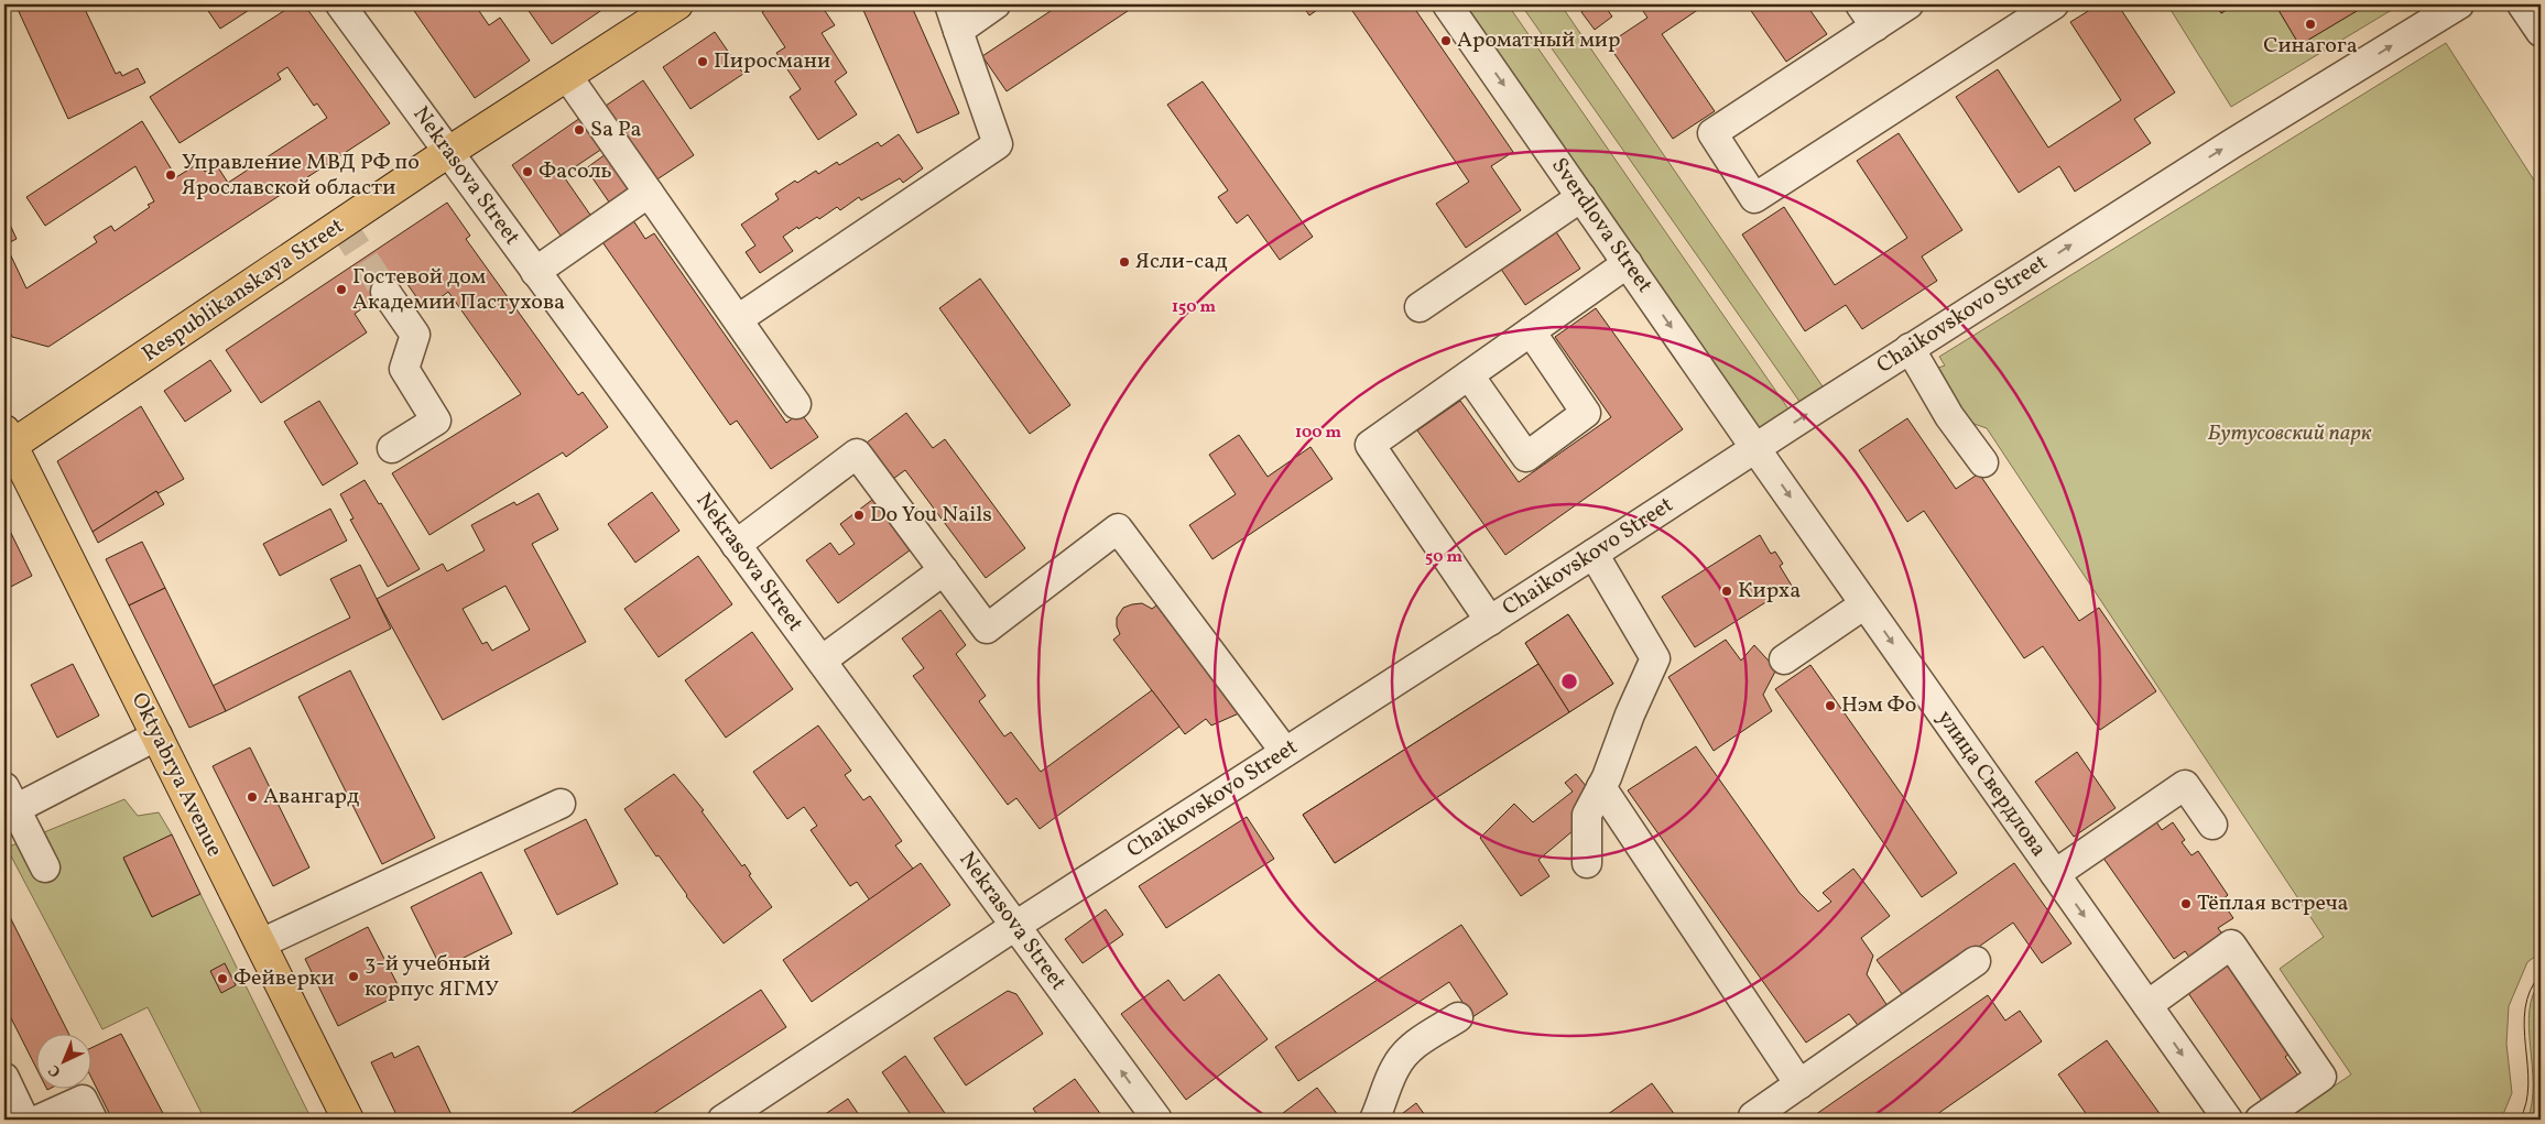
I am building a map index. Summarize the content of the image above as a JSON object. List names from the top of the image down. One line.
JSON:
{"streets":{"main road":["Respublikanskaya Street","Oktyabrya Avenue"],"street":["Nekrasova Street","Sverdlova Street","Chaikovskovo Street","улица Свердлова"]},"crossings":[["Nekrasova Street","Respublikanskaya Street"],["Nekrasova Street","Chaikovskovo Street"],["Sverdlova Street","Chaikovskovo Street"],["Sverdlova Street","улица Свердлова"],["Respublikanskaya Street","Oktyabrya Avenue"],["Chaikovskovo Street","улица Свердлова"]],"one_way":["Sverdlova Street","Chaikovskovo Street","улица Свердлова"],"parks":["Бутусовский парк"],"places":["Синагога","Ароматный мир","Пиросмани","Sa Pa","Фасоль","Управление МВД РФ по Ярославской области","Ясли-сад","Гостевой дом Академии Пастухова","Do You Nails","Кирха","Нэм Фо","Авангард","Тёплая встреча","3-й учебный корпус ЯГМУ","Фейверки"],"north":"bottom left","rings":["150 m","100 m","50 m"]}
